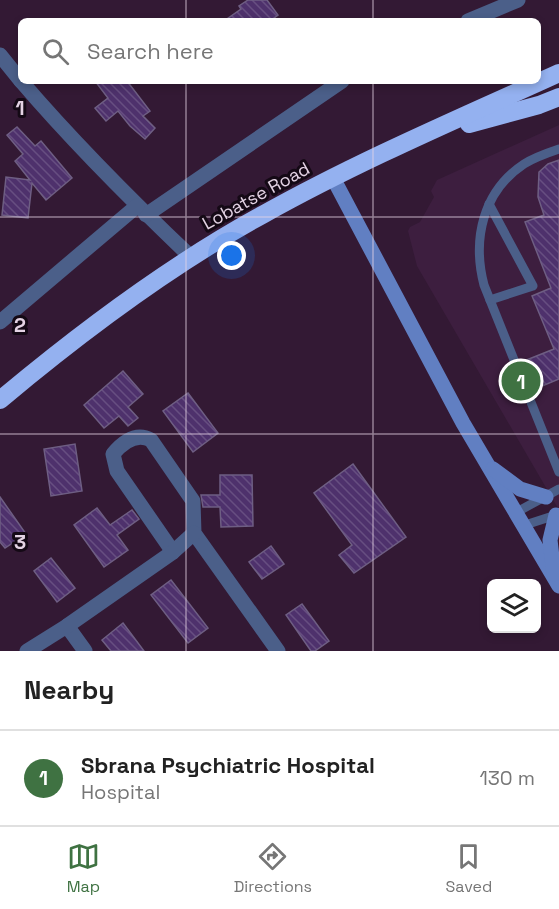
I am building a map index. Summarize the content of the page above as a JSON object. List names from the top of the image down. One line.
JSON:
{"streets":{"highway":["Lobatse Road"]},"page":{"search":"Search here","pins":"1","heading":"Nearby","list":[{"mark":"1","name":"Sbrana Psychiatric Hospital","note":"Hospital","value":"130 m"}],"nav":["Map","Directions","Saved"]},"grid":{"rows":["1","2","3"]}}
